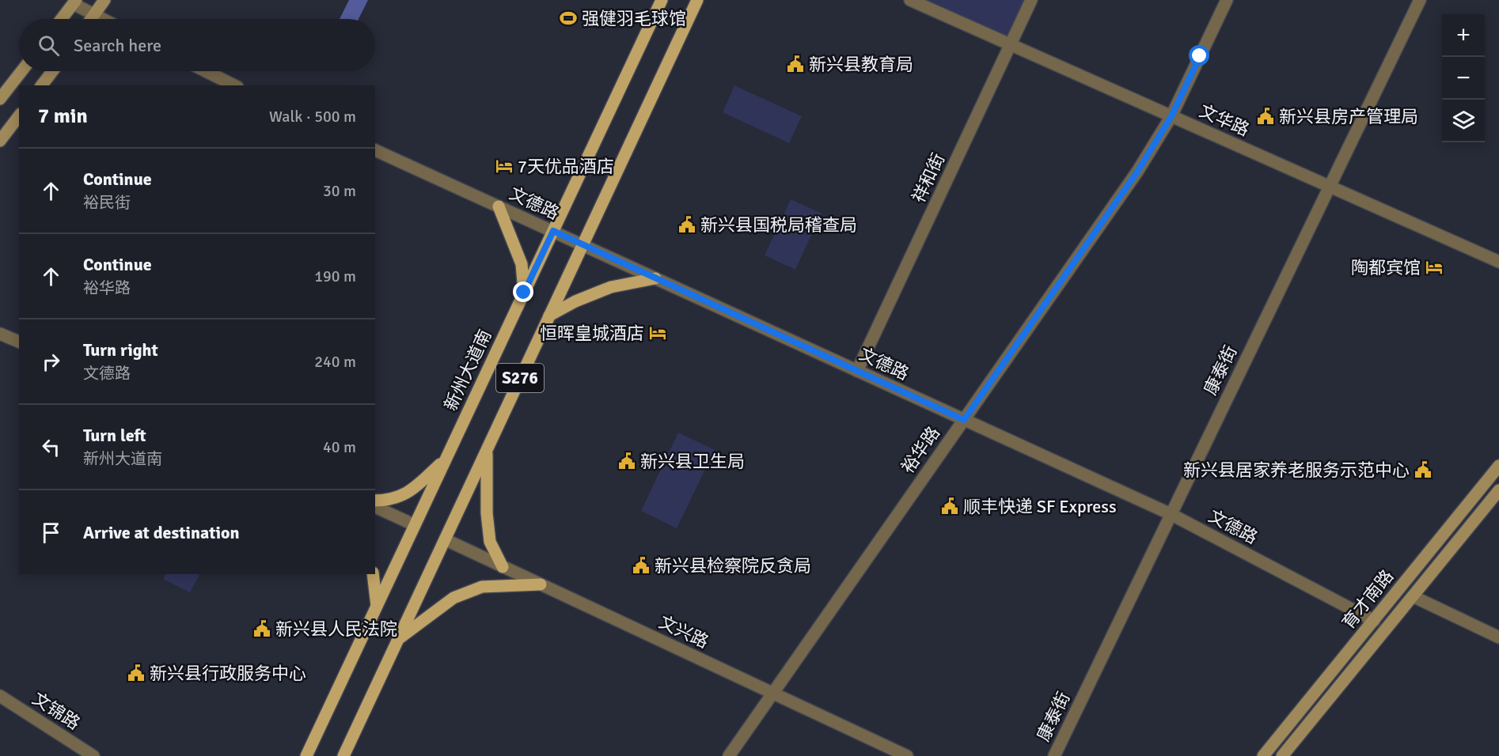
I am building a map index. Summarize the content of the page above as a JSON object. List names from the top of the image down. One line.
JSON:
{"streets":{"main road":["新州大道南","S276"],"street":["文华路","祥和街","文德路","康泰街","裕华路","育才南路","文兴路","文锦路"]},"crossings":[["文华路","祥和街"],["文华路","康泰街"],["文华路","裕华路"],["祥和街","文德路"],["文德路","新州大道南"],["文德路","康泰街"],["文德路","S276"],["文德路","裕华路"],["文德路","育才南路"],["S276","文兴路"],["裕华路","文兴路"]],"places":{"sports":["强健羽毛球馆"],"public building":["新兴县教育局","新兴县房产管理局","新兴县国税局稽查局","新兴县卫生局","新兴县居家养老服务示范中心","顺丰快递 SF Express","新兴县检察院反贪局","新兴县人民法院","新兴县行政服务中心"],"hotel":["7天优品酒店","陶都宾馆","恒晖皇城酒店"]},"page":{"map_buttons":["+","−"],"search":"Search here","heading":["7 min","Walk · 500 m"],"list":[["Continue","裕民街","30 m"],["Continue","裕华路","190 m"],["Turn right","文德路","240 m"],["Turn left","新州大道南","40 m"],"Arrive at destination"]}}
